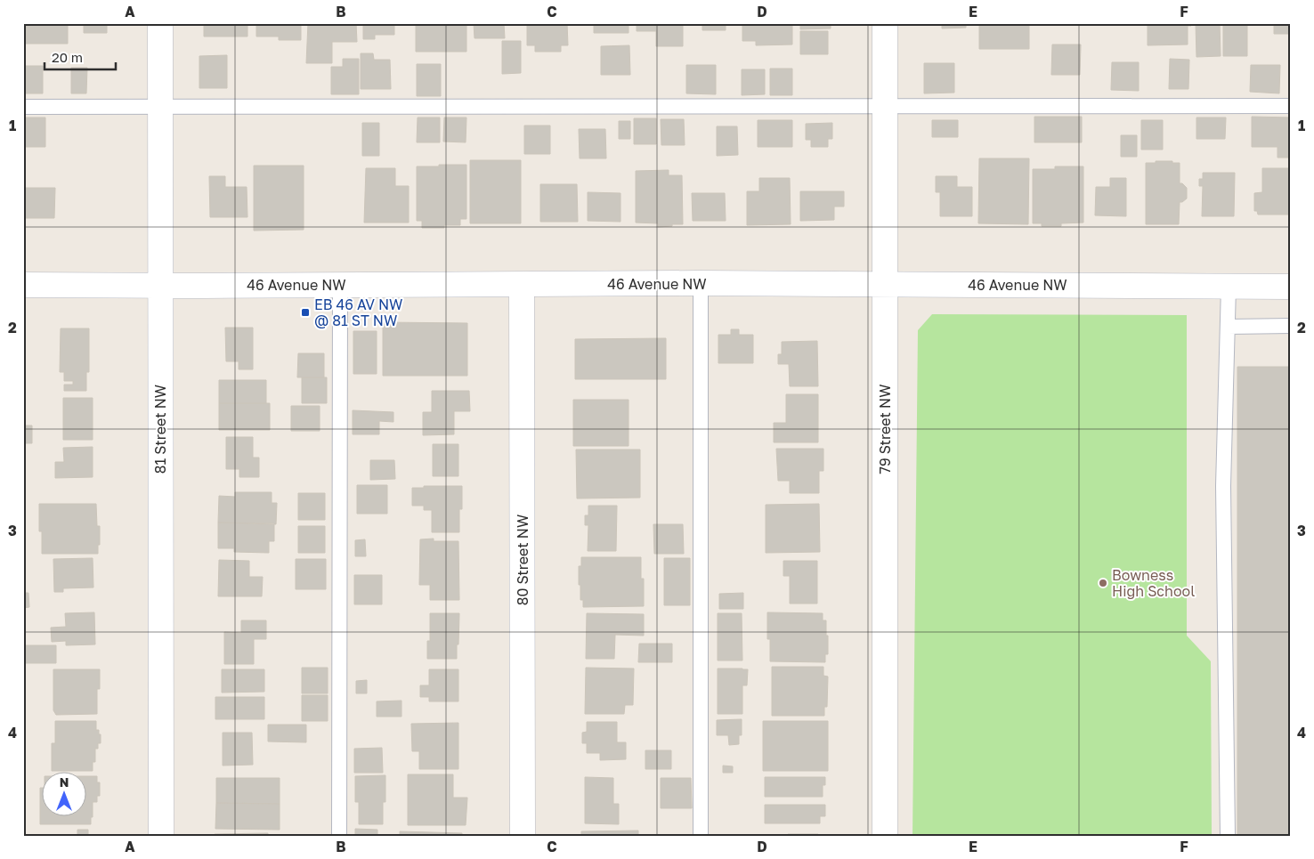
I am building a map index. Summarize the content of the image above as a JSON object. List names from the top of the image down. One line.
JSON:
{"streets":{"street":["46 Avenue NW","81 Street NW","79 Street NW","80 Street NW"]},"crossings":[["46 Avenue NW","81 Street NW"],["46 Avenue NW","79 Street NW"],["46 Avenue NW","80 Street NW"]],"places":{"transit":["EB 46 AV NW @ 81 ST NW"],"other":["Bowness High School"]},"scale_bar":"20 m","north":"top","grid":{"columns":["A","B","C","D","E","F"],"rows":["1","2","3","4"]}}
